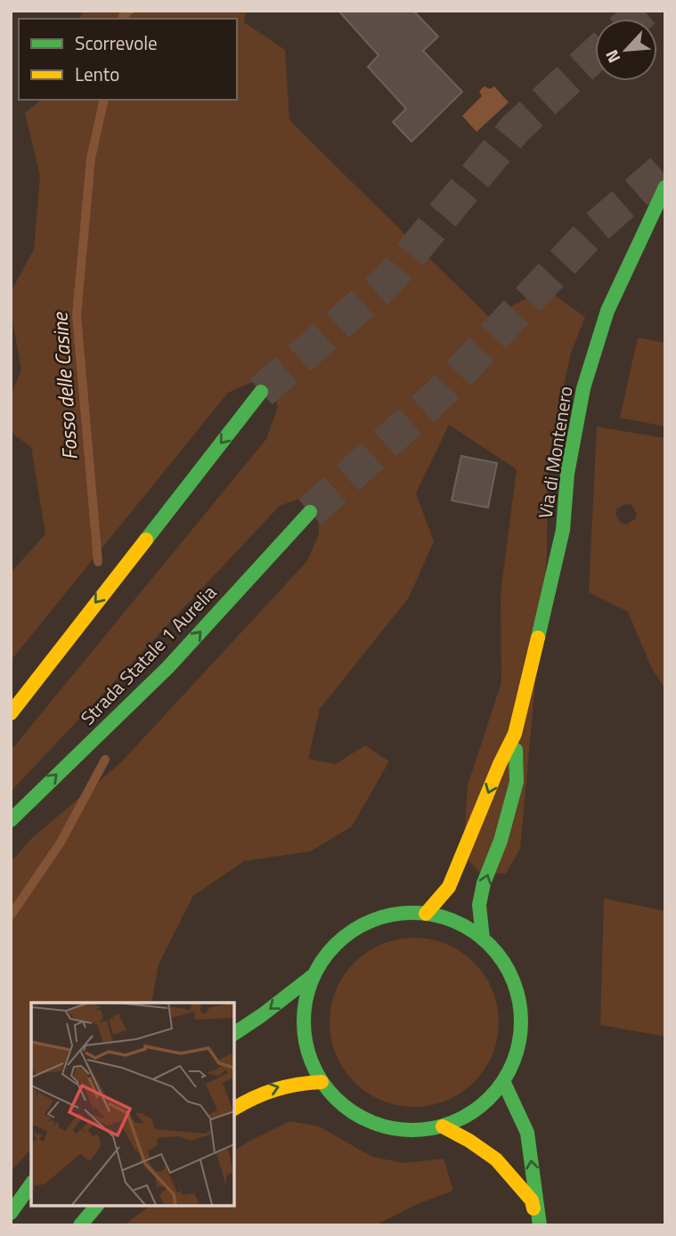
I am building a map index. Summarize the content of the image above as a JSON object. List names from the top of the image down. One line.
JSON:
{"streets":{"main road":["Via di Montenero","Strada Statale 1 Aurelia"]},"water":["Fosso delle Casine"],"legend":["Scorrevole","Lento"],"north":"bottom left"}
